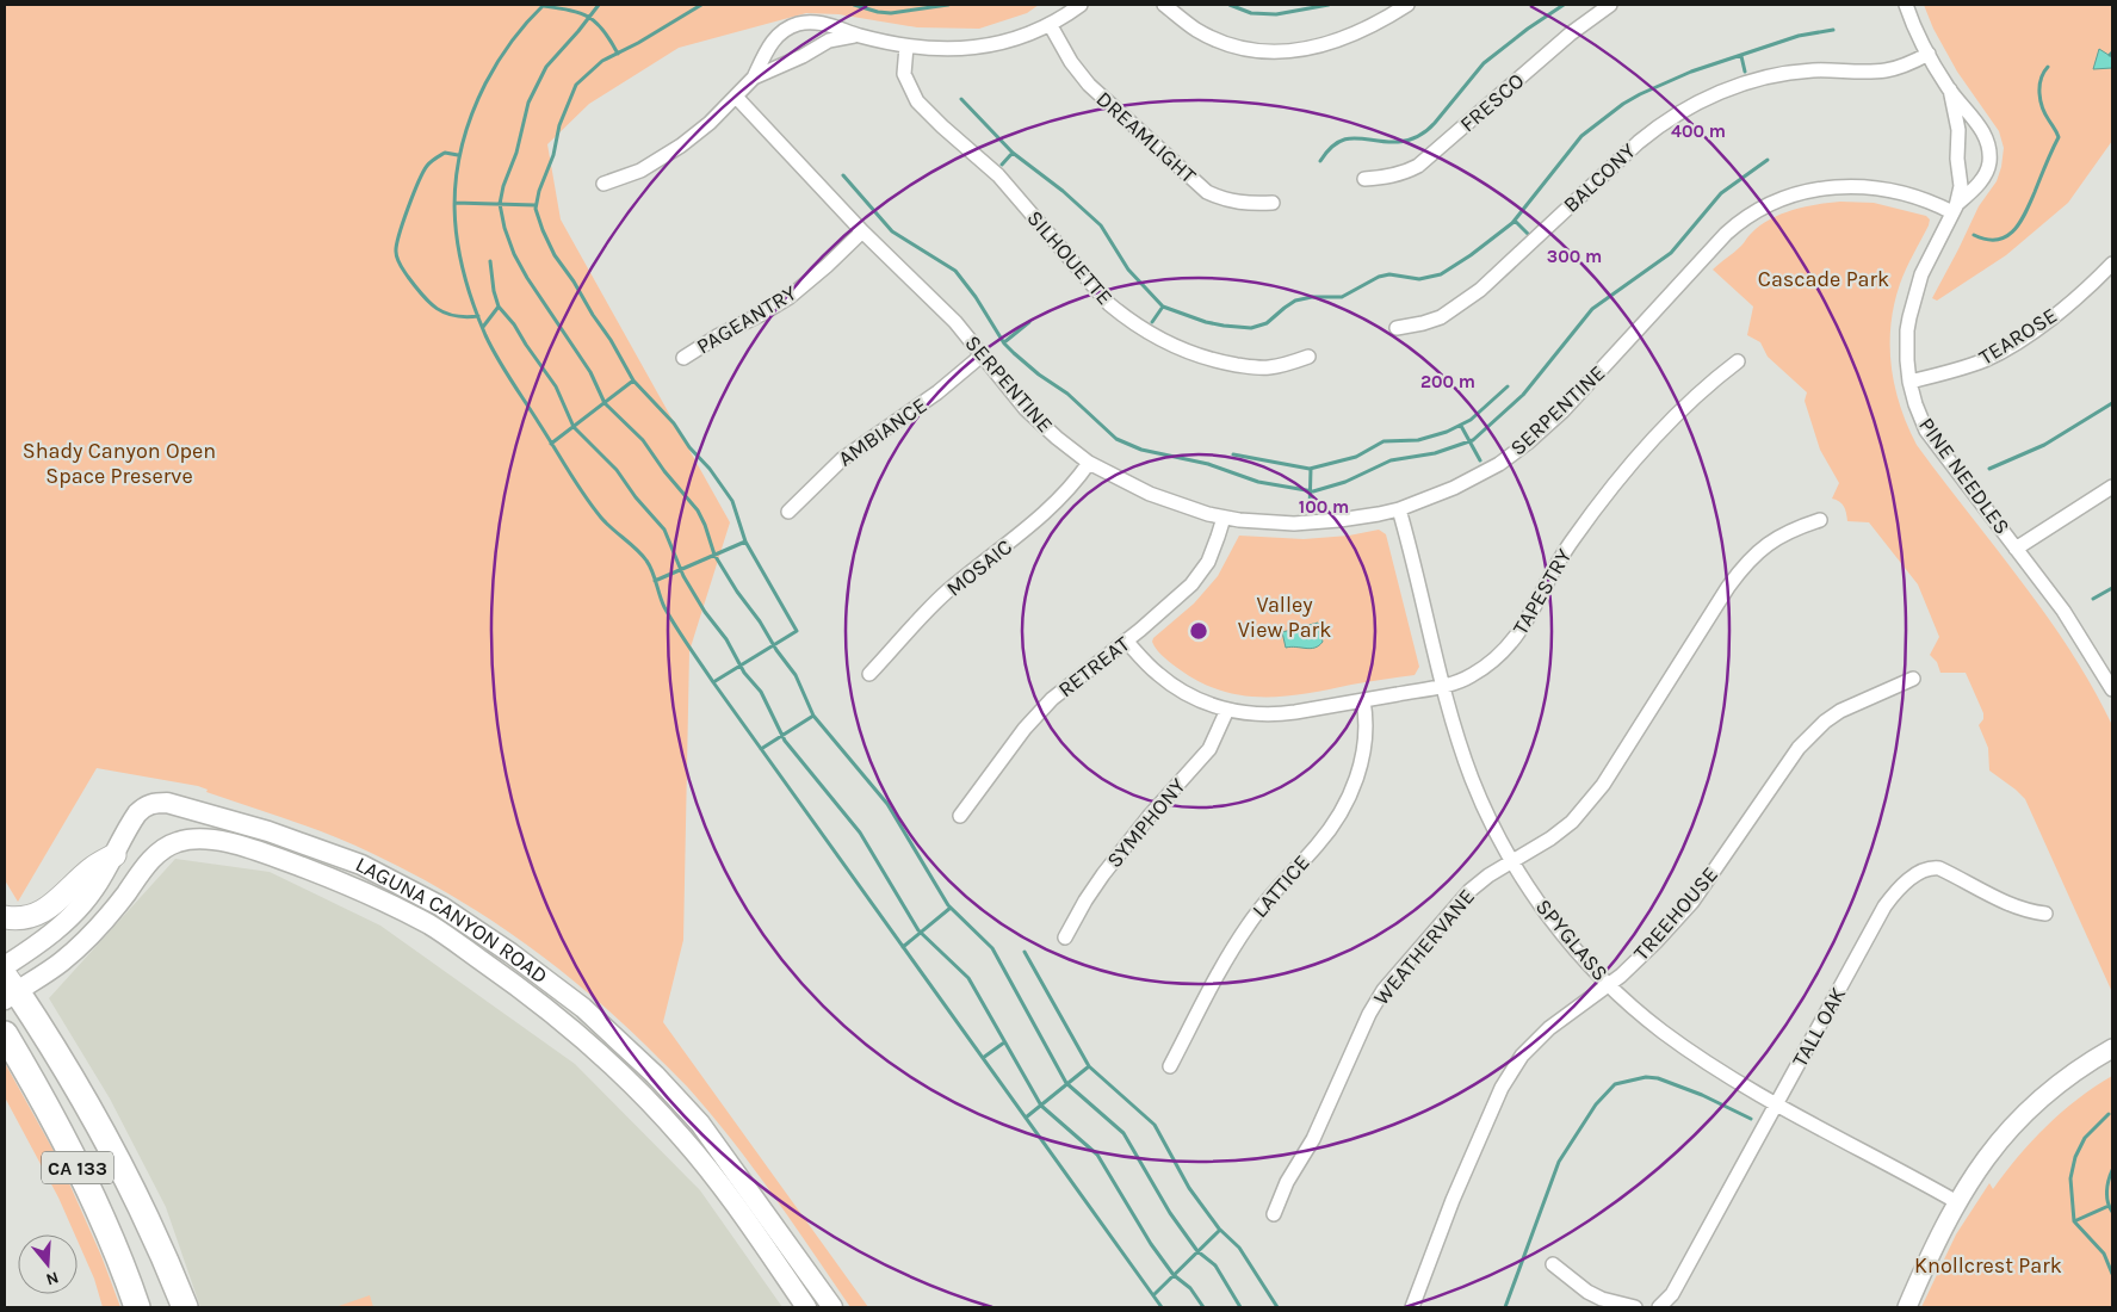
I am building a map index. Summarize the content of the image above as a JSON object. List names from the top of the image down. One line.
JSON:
{"streets":{"highway":["CA 133"],"main road":["LAGUNA CANYON ROAD"],"street":["FRESCO","DREAMLIGHT","BALCONY","SILHOUETTE","PAGEANTRY","TEAROSE","SERPENTINE","AMBIANCE","PINE NEEDLES","MOSAIC","TAPESTRY","RETREAT","SYMPHONY","LATTICE","TREEHOUSE","SPYGLASS","WEATHERVANE","TALL OAK"]},"crossings":[["BALCONY","PINE NEEDLES"],["PAGEANTRY","SERPENTINE"],["TEAROSE","PINE NEEDLES"],["SERPENTINE","AMBIANCE"],["SERPENTINE","PINE NEEDLES"],["SERPENTINE","MOSAIC"],["SERPENTINE","RETREAT"],["SERPENTINE","SPYGLASS"],["TAPESTRY","RETREAT"],["TAPESTRY","SYMPHONY"],["TAPESTRY","LATTICE"],["TAPESTRY","SPYGLASS"],["TREEHOUSE","SPYGLASS"],["LAGUNA CANYON ROAD","CA 133"],["SPYGLASS","WEATHERVANE"],["SPYGLASS","TALL OAK"]],"parks":["Cascade Park","Shady Canyon Open Space Preserve","Valley View Park","Knollcrest Park"],"north":"bottom","rings":["400 m","300 m","200 m","100 m"]}
